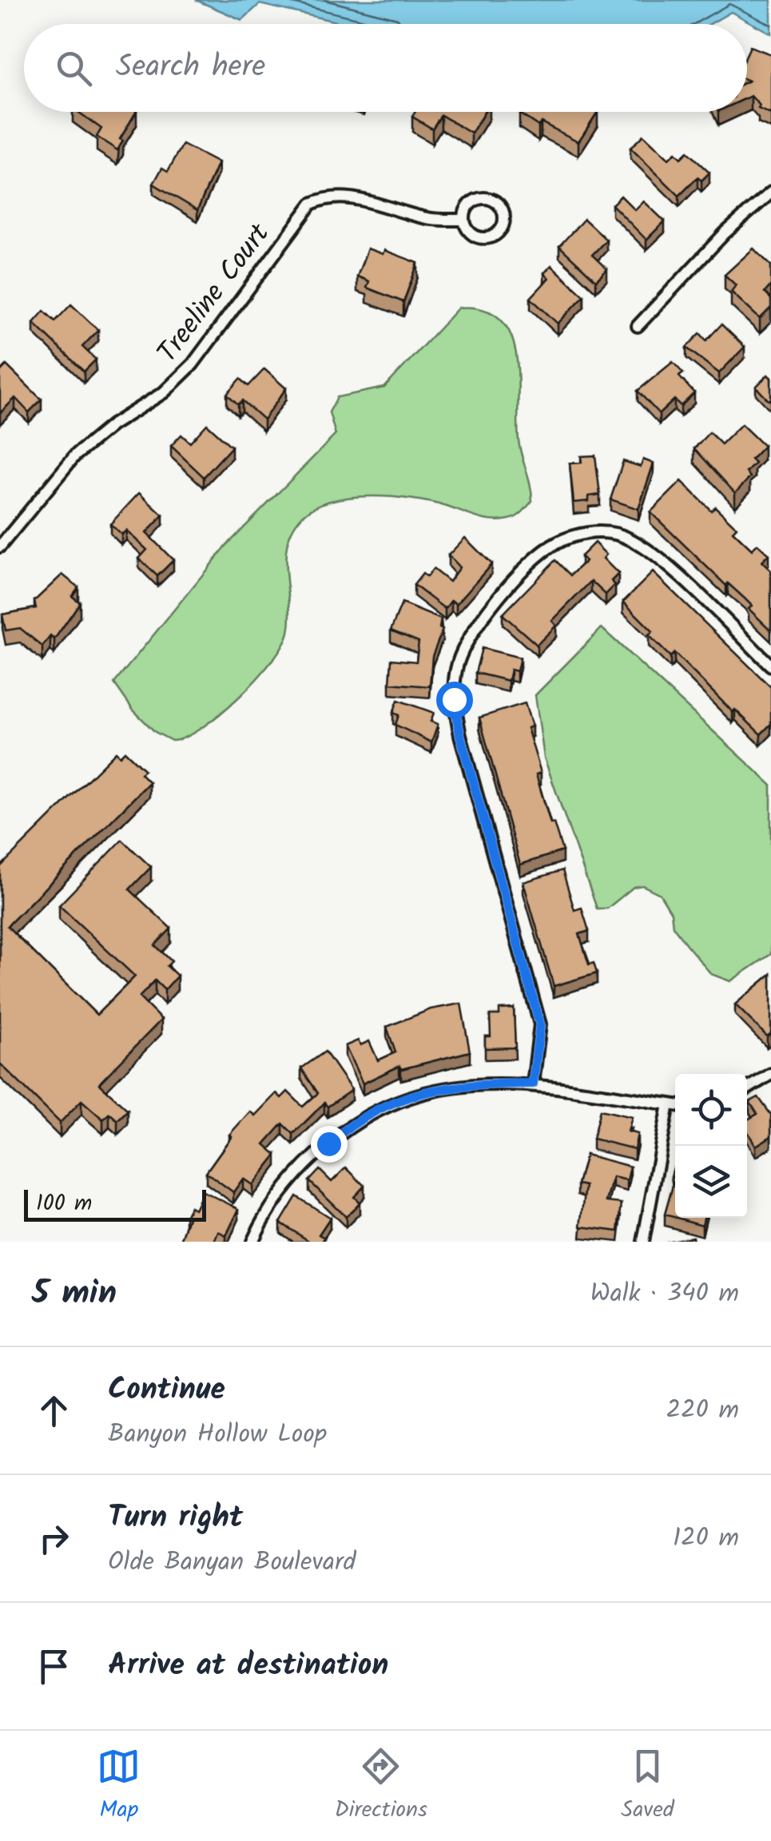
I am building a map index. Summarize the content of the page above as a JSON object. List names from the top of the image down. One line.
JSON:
{"streets":{"street":["Treeline Court"]},"scale_bar":"100 m","page":{"search":"Search here","scale":"100 m","heading":["5 min","Walk · 340 m"],"list":[["Continue","Banyon Hollow Loop","220 m"],["Turn right","Olde Banyan Boulevard","120 m"],"Arrive at destination"],"nav":["Map","Directions","Saved"]}}
